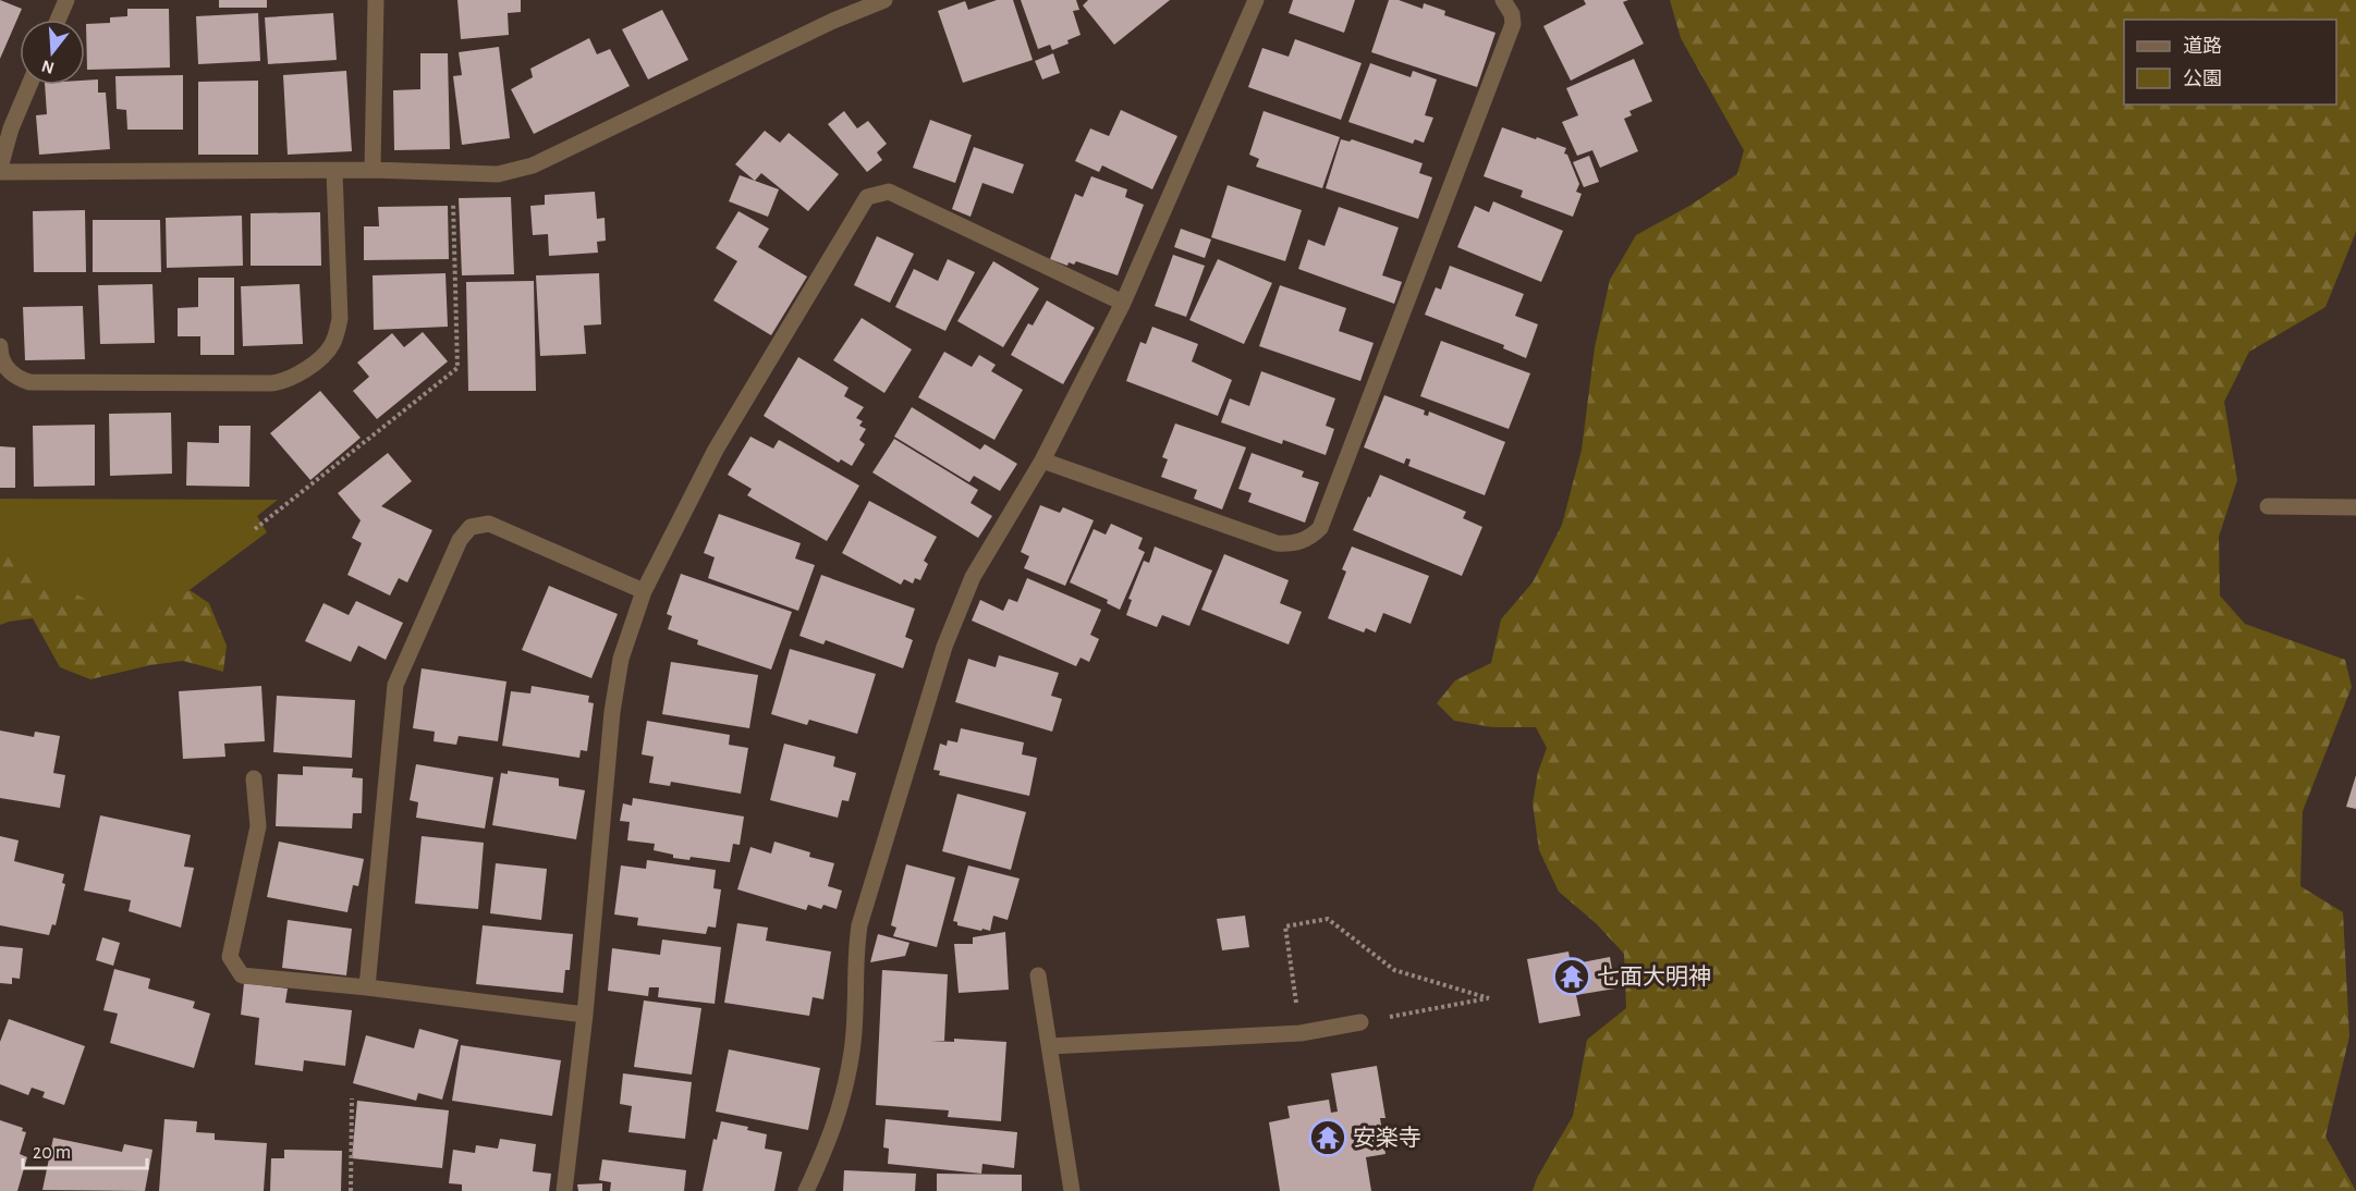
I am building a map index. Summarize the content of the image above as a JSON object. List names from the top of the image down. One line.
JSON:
{"places":{"temple":["七面大明神","安楽寺"]},"legend":["道路","公園"],"scale_bar":"20 m","north":"bottom"}
